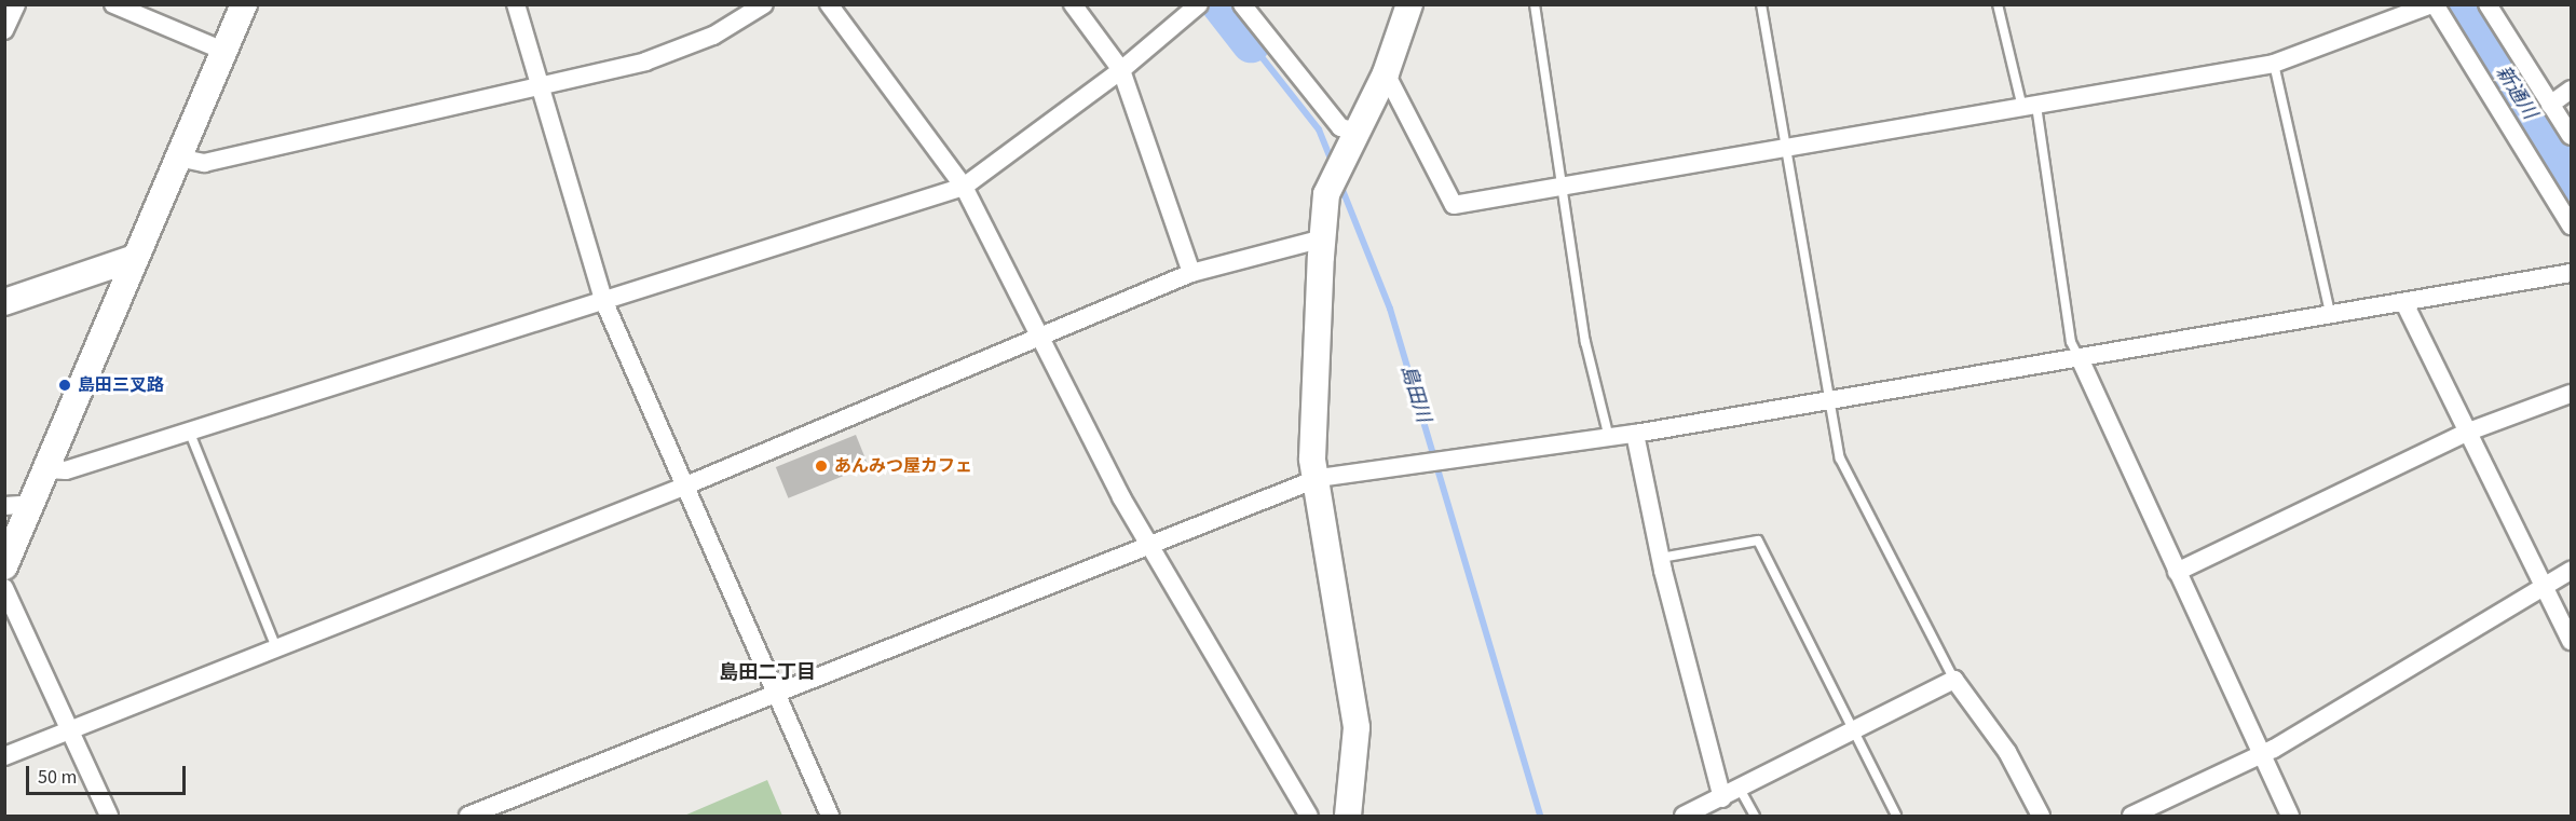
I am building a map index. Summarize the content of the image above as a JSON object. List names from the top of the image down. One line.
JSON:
{"districts":["島田二丁目"],"water":["新通川","島田川"],"places":["島田三叉路","あんみつ屋カフェ"],"scale_bar":"50 m"}
